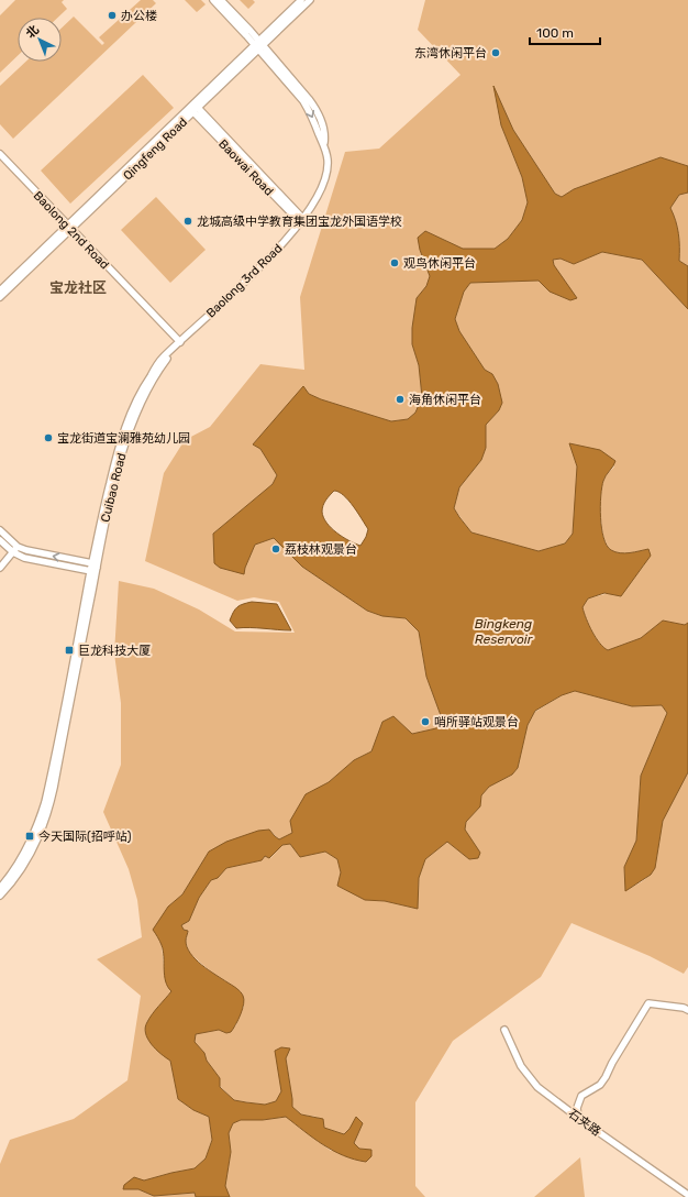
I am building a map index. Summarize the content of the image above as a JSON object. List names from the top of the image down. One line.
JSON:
{"streets":{"street":["Qingfeng Road","Baowai Road","Baolong 2nd Road","Baolong 3rd Road","Cuibao Road","石夹路"]},"crossings":[["Qingfeng Road","Baowai Road"],["Qingfeng Road","Baolong 2nd Road"],["Qingfeng Road","Baolong 3rd Road"],["Baowai Road","Baolong 3rd Road"],["Baolong 2nd Road","Baolong 3rd Road"],["Baolong 2nd Road","Cuibao Road"],["Baolong 3rd Road","Cuibao Road"]],"districts":["宝龙社区"],"water":["Bingkeng Reservoir"],"places":{"other":["办公楼","东湾休闲平台","龙城高级中学教育集团宝龙外国语学校","观鸟休闲平台","海角休闲平台","宝龙街道宝澜雅苑幼儿园","荔枝林观景台","哨所驿站观景台"],"transit":["巨龙科技大厦","今天国际(招呼站)"]},"scale_bar":"100 m","north":"top left"}
